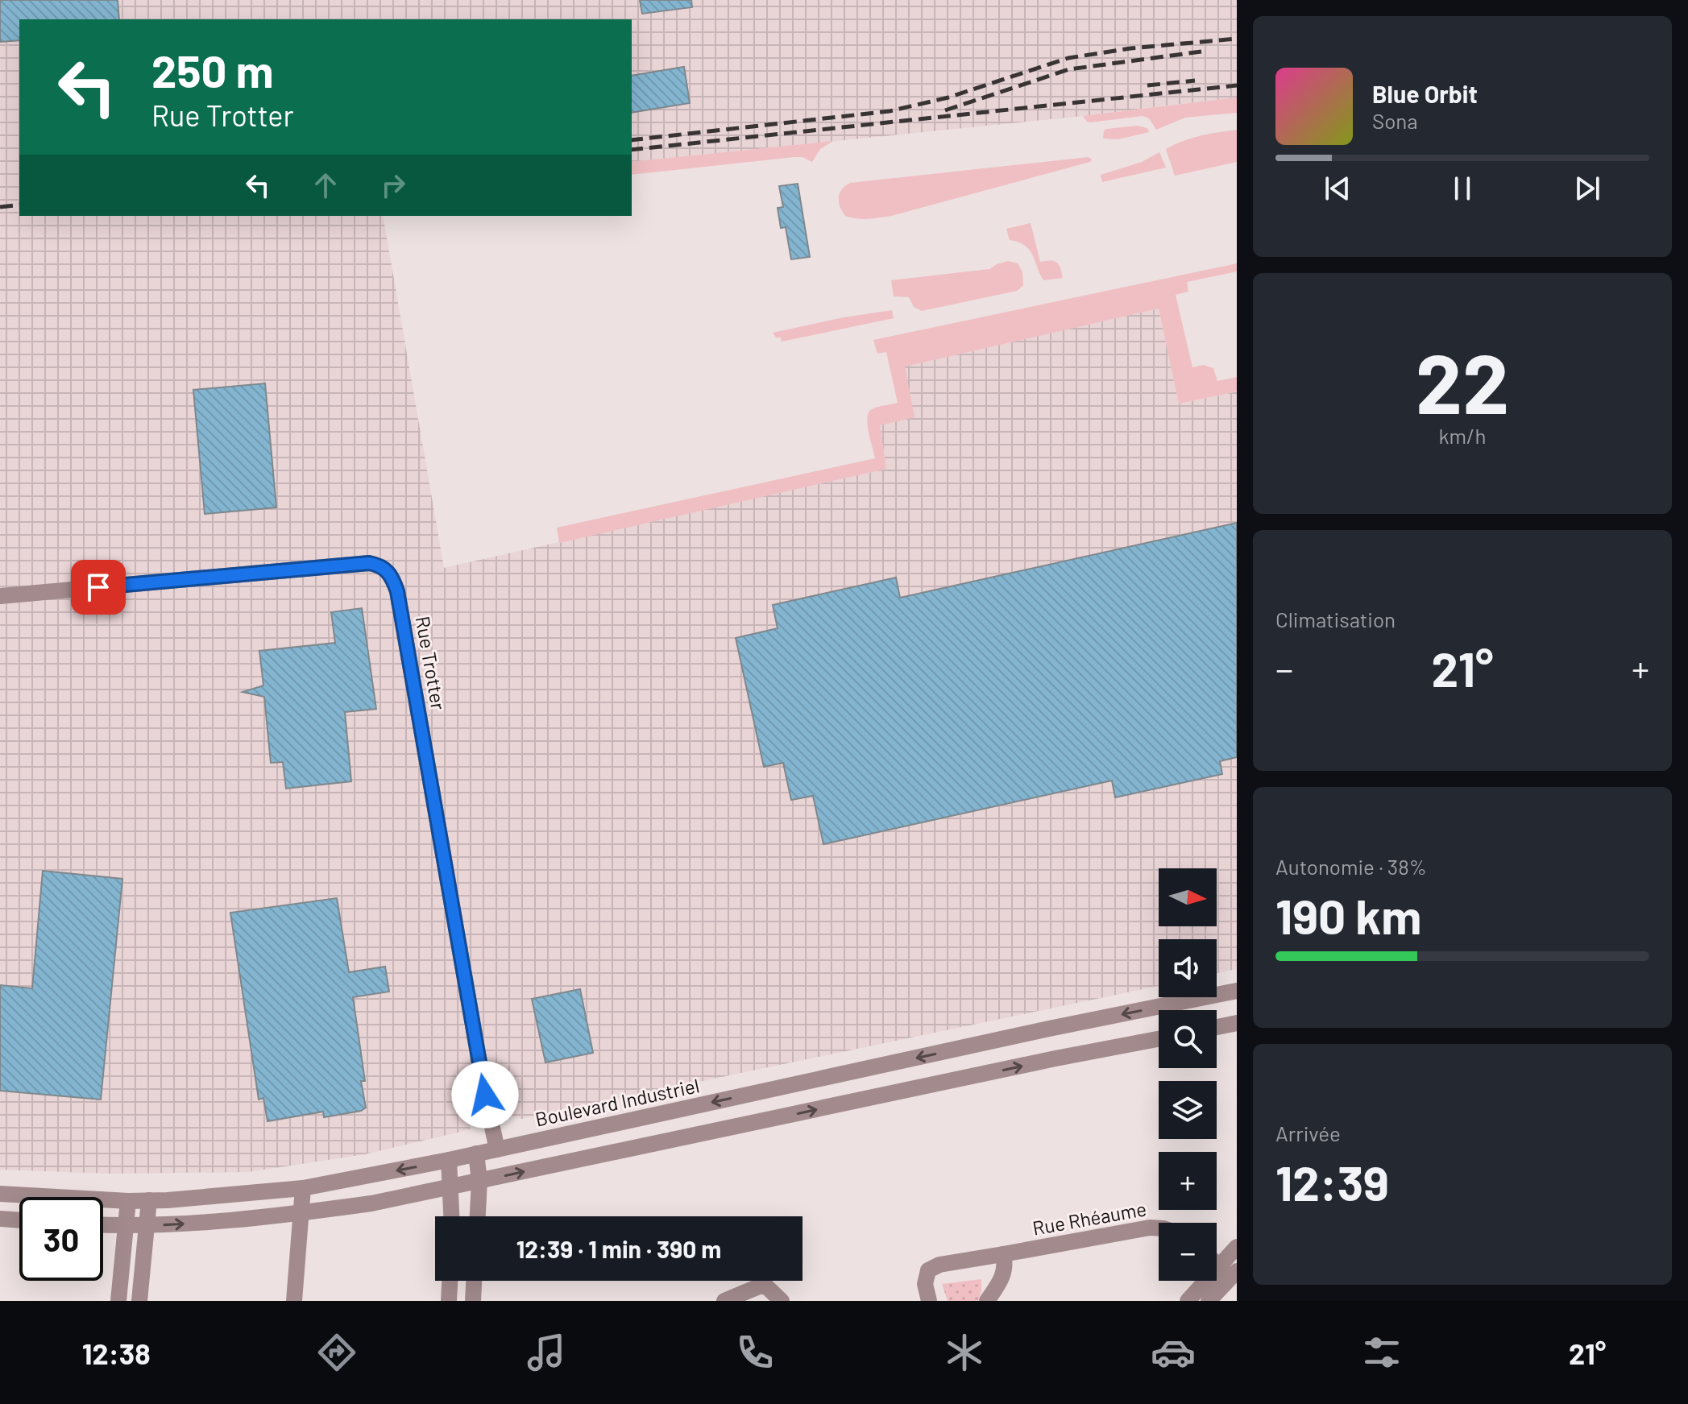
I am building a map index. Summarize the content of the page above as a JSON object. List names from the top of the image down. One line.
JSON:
{"streets":{"street":["Rue Trotter","Boulevard Industriel","Rue Rhéaume"]},"crossings":[["Rue Trotter","Boulevard Industriel"]],"north":"right","page":{"turn":["250 m","Rue Trotter"],"song":["Blue Orbit","Sona"],"tile":[["22","km/h"],"Climatisation",["Autonomie · 38%","190 km"],["Arrivée","12:39"]],"heat":["−","21°","+"],"map_buttons":["+","−"],"limit":"30","trip":"12:39 · 1 min · 390 m","tabs":["12:38","21°"]}}
